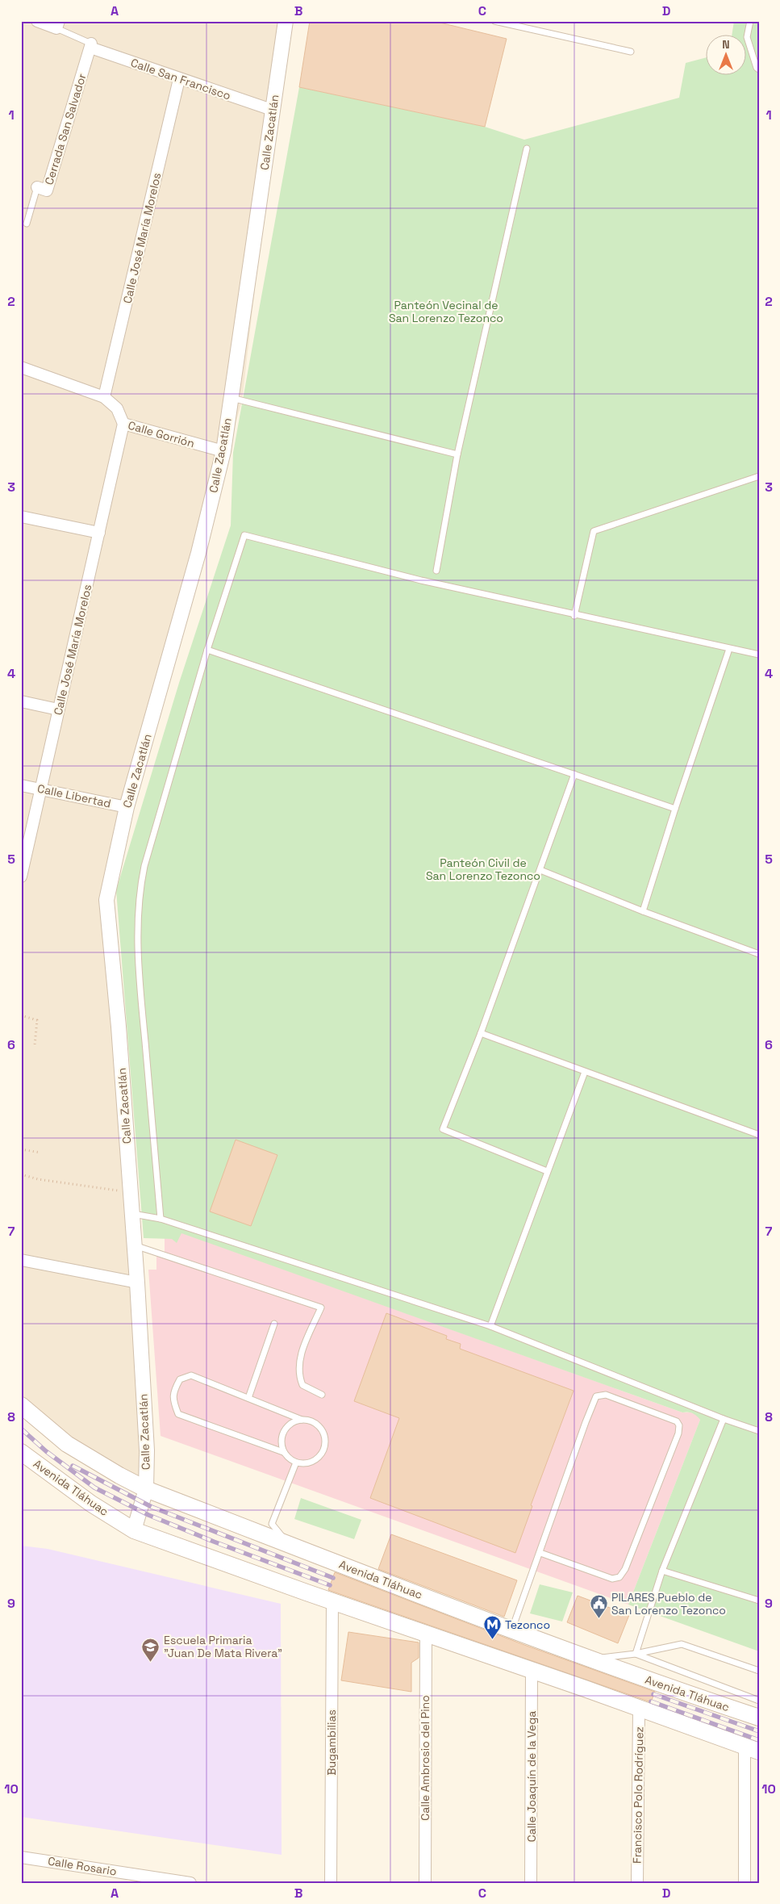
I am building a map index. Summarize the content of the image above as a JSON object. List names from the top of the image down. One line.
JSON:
{"streets":{"main road":["Avenida Tláhuac"],"street":["Calle San Francisco","Cerrada San Salvador","Calle Zacatlán","Calle José María Morelos","Calle Gorrión","Calle Libertad","Bugambilias","Calle Ambrosio del Pino","Calle Joaquín de la Vega","Francisco Polo Rodríguez","Calle Rosario"]},"crossings":[["Calle San Francisco","Cerrada San Salvador"],["Calle San Francisco","Calle Zacatlán"],["Calle San Francisco","Calle José María Morelos"],["Calle Zacatlán","Calle Gorrión"],["Calle Zacatlán","Calle Libertad"],["Calle Zacatlán","Avenida Tláhuac"],["Calle José María Morelos","Calle Gorrión"],["Calle José María Morelos","Calle Libertad"],["Avenida Tláhuac","Bugambilias"],["Avenida Tláhuac","Calle Ambrosio del Pino"],["Avenida Tláhuac","Calle Joaquín de la Vega"],["Avenida Tláhuac","Francisco Polo Rodríguez"]],"parks":["Panteón Vecinal de San Lorenzo Tezonco","Panteón Civil de San Lorenzo Tezonco"],"places":{"public building":["PILARES Pueblo de San Lorenzo Tezonco"],"metro station":["Tezonco"],"school or university":["Escuela Primaria \"Juan De Mata Rivera\""]},"north":"top","grid":{"columns":["A","B","C","D"],"rows":["1","2","3","4","5","6","7","8","9","10"]}}
